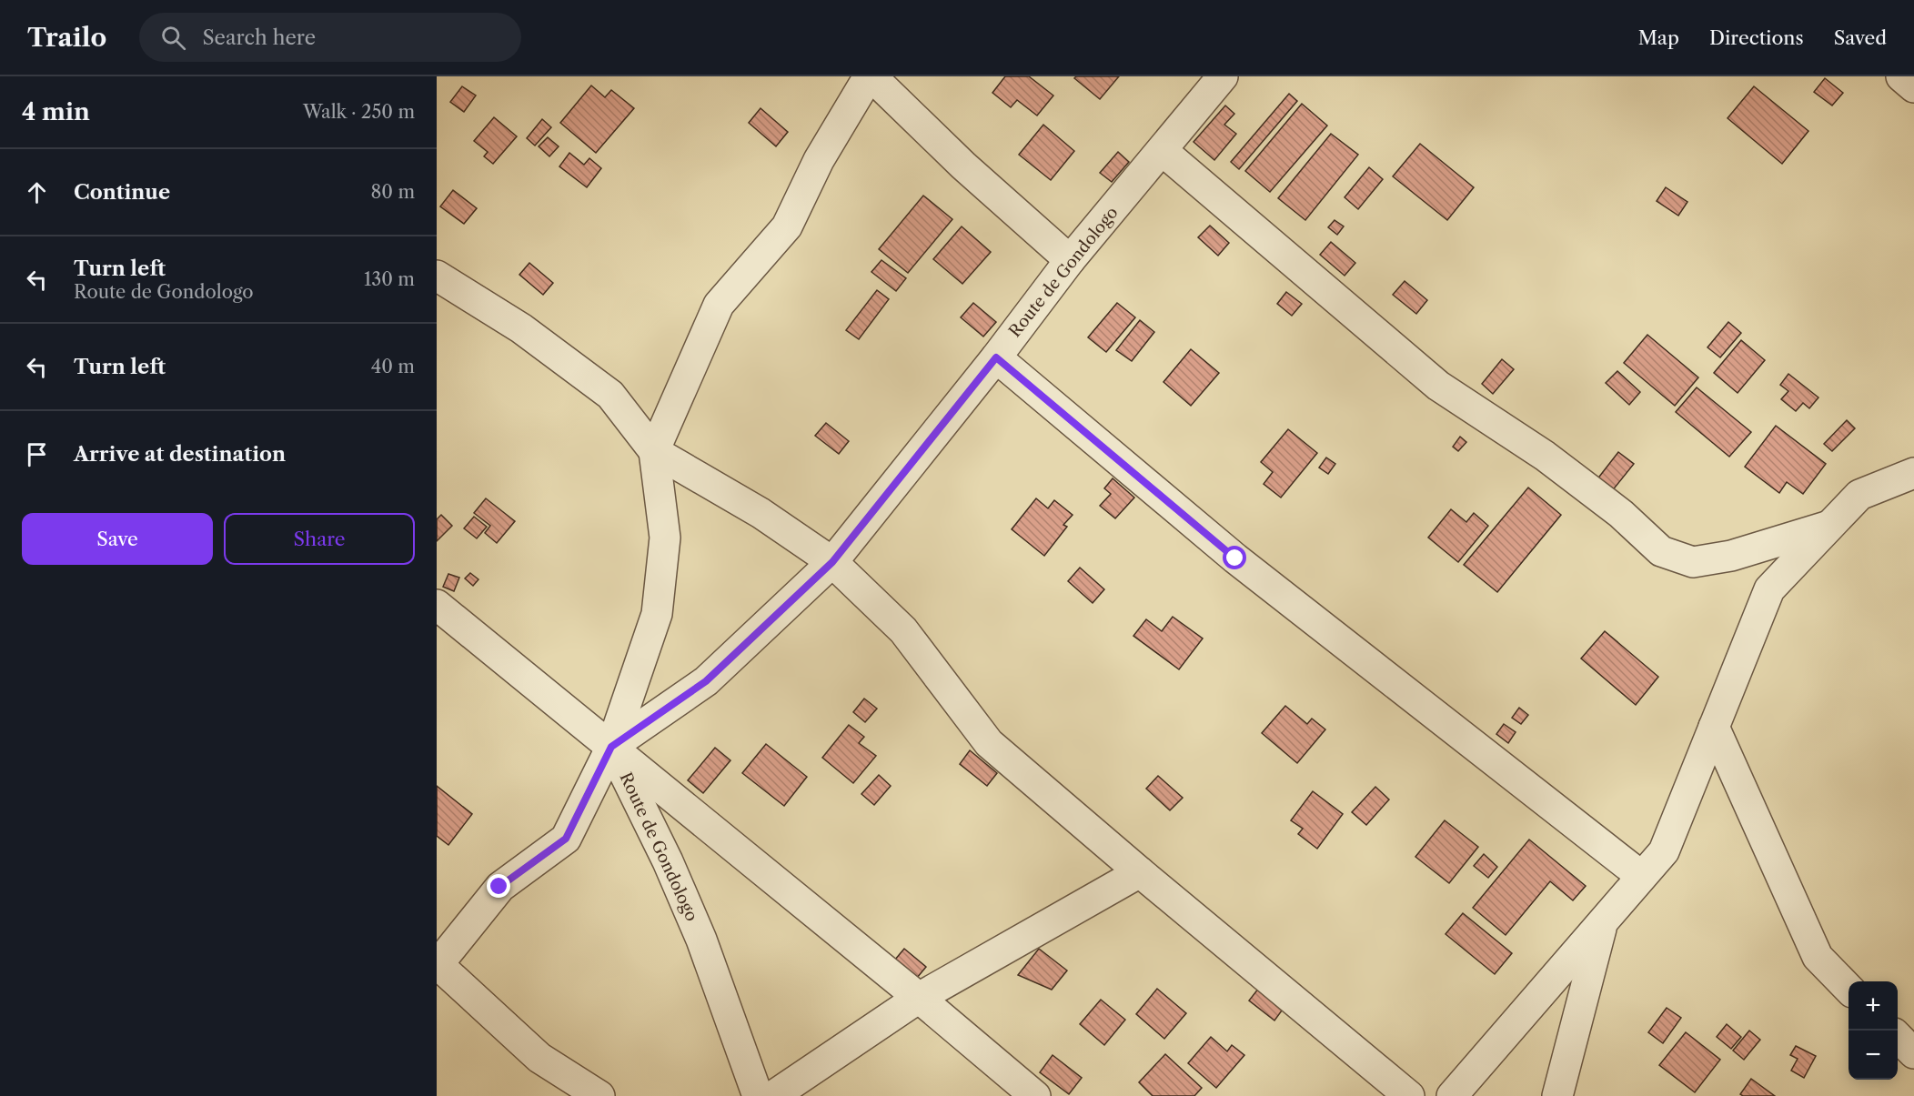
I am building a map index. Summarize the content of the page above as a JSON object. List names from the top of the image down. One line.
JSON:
{"streets":{"street":["Route de Gondologo"]},"page":{"header":"Trailo","search":"Search here","nav":["Map","Directions","Saved"],"heading":["4 min","Walk · 250 m"],"list":[["Continue","80 m"],["Turn left","Route de Gondologo","130 m"],["Turn left","40 m"],"Arrive at destination"],"buttons":["Save","Share"],"map_buttons":["+","−"]}}
